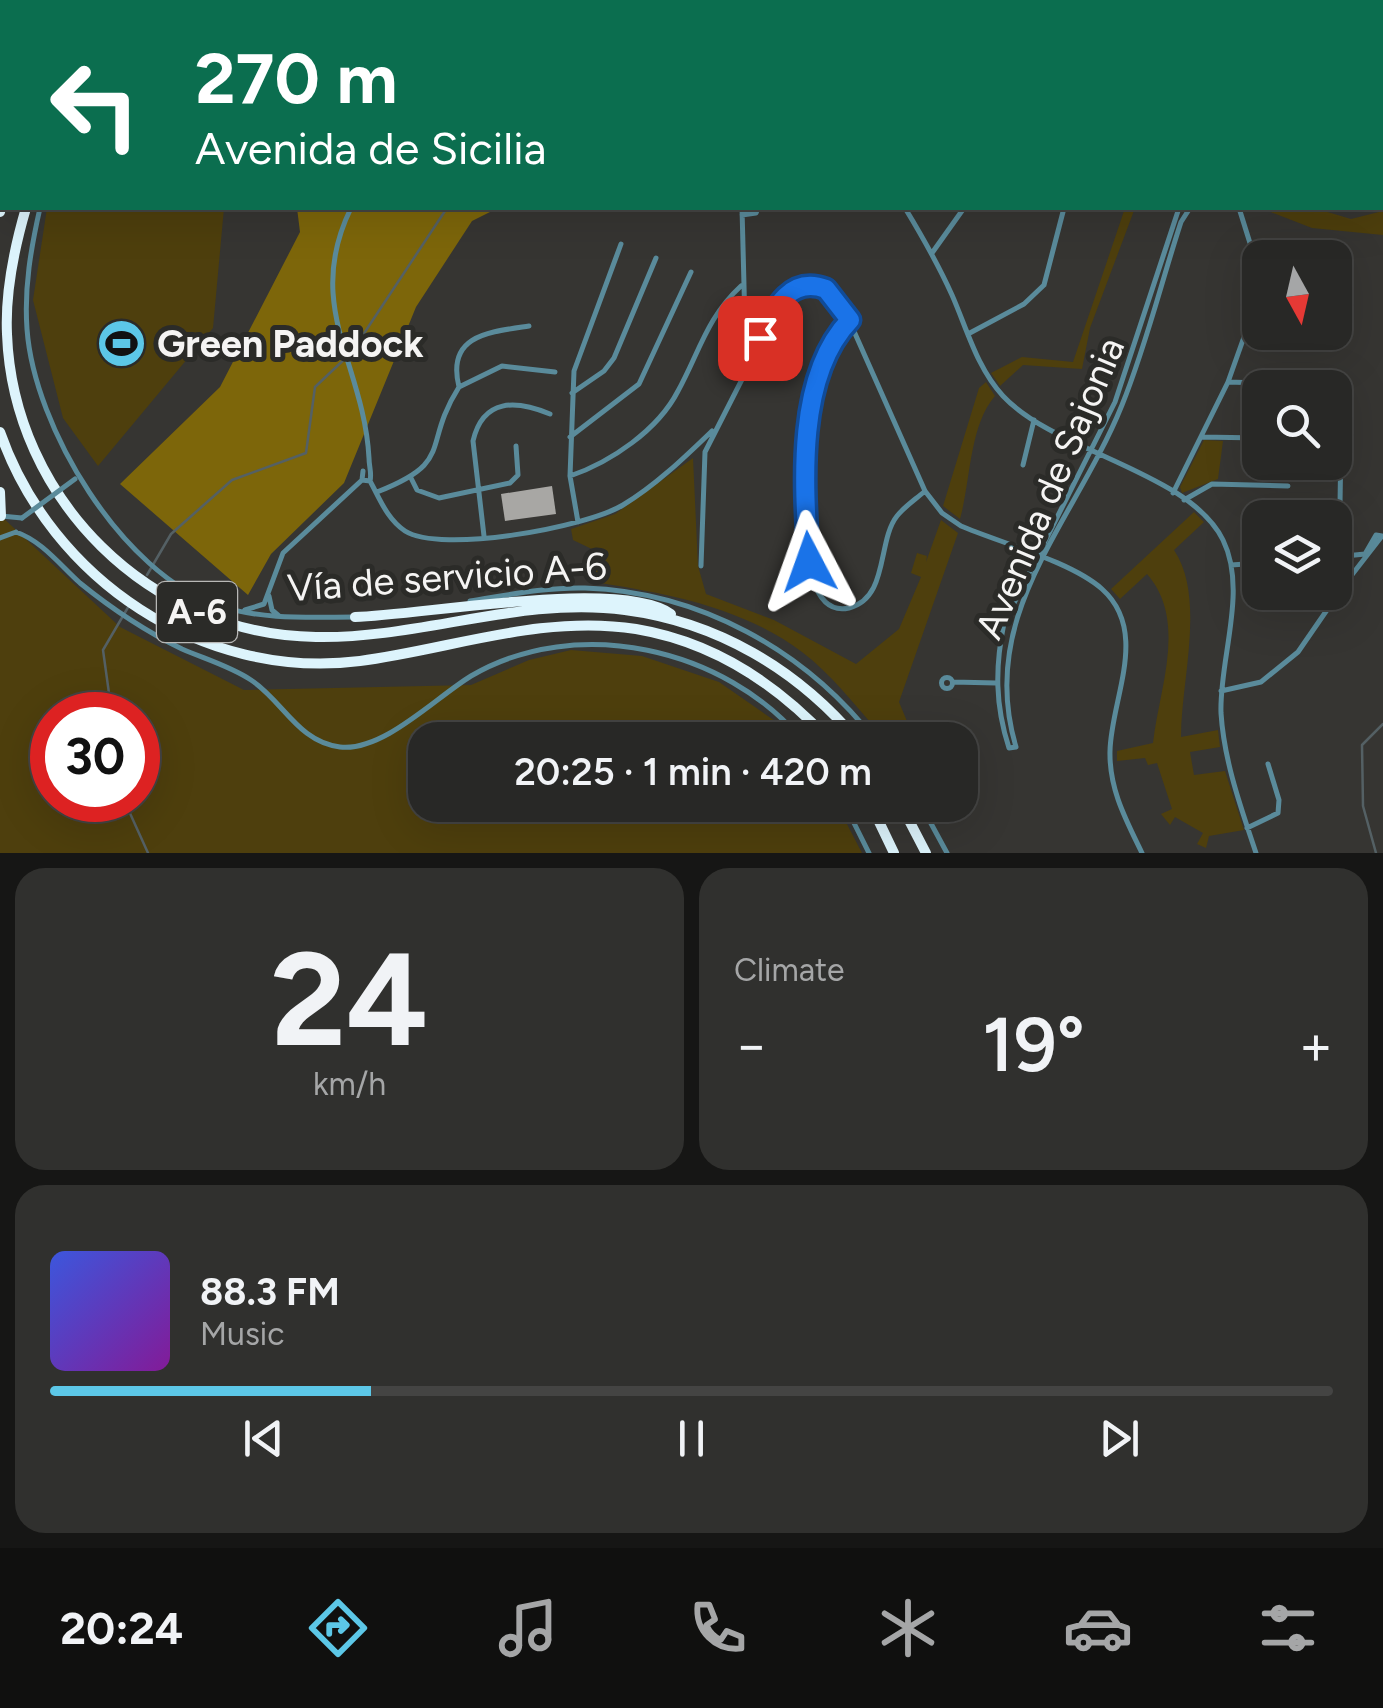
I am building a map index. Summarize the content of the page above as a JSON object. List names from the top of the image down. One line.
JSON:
{"streets":{"highway":["A-6"],"street":["Avenida de Sajonia","Vía de servicio A-6"]},"places":{"sports":["Green Paddock"]},"north":"bottom","page":{"turn":["270 m","Avenida de Sicilia"],"limit":"30","trip":"20:25 · 1 min · 420 m","tile":[["24","km/h"],"Climate"],"heat":["−","19°","+"],"song":["88.3 FM","Music"],"tabs":"20:24"}}
